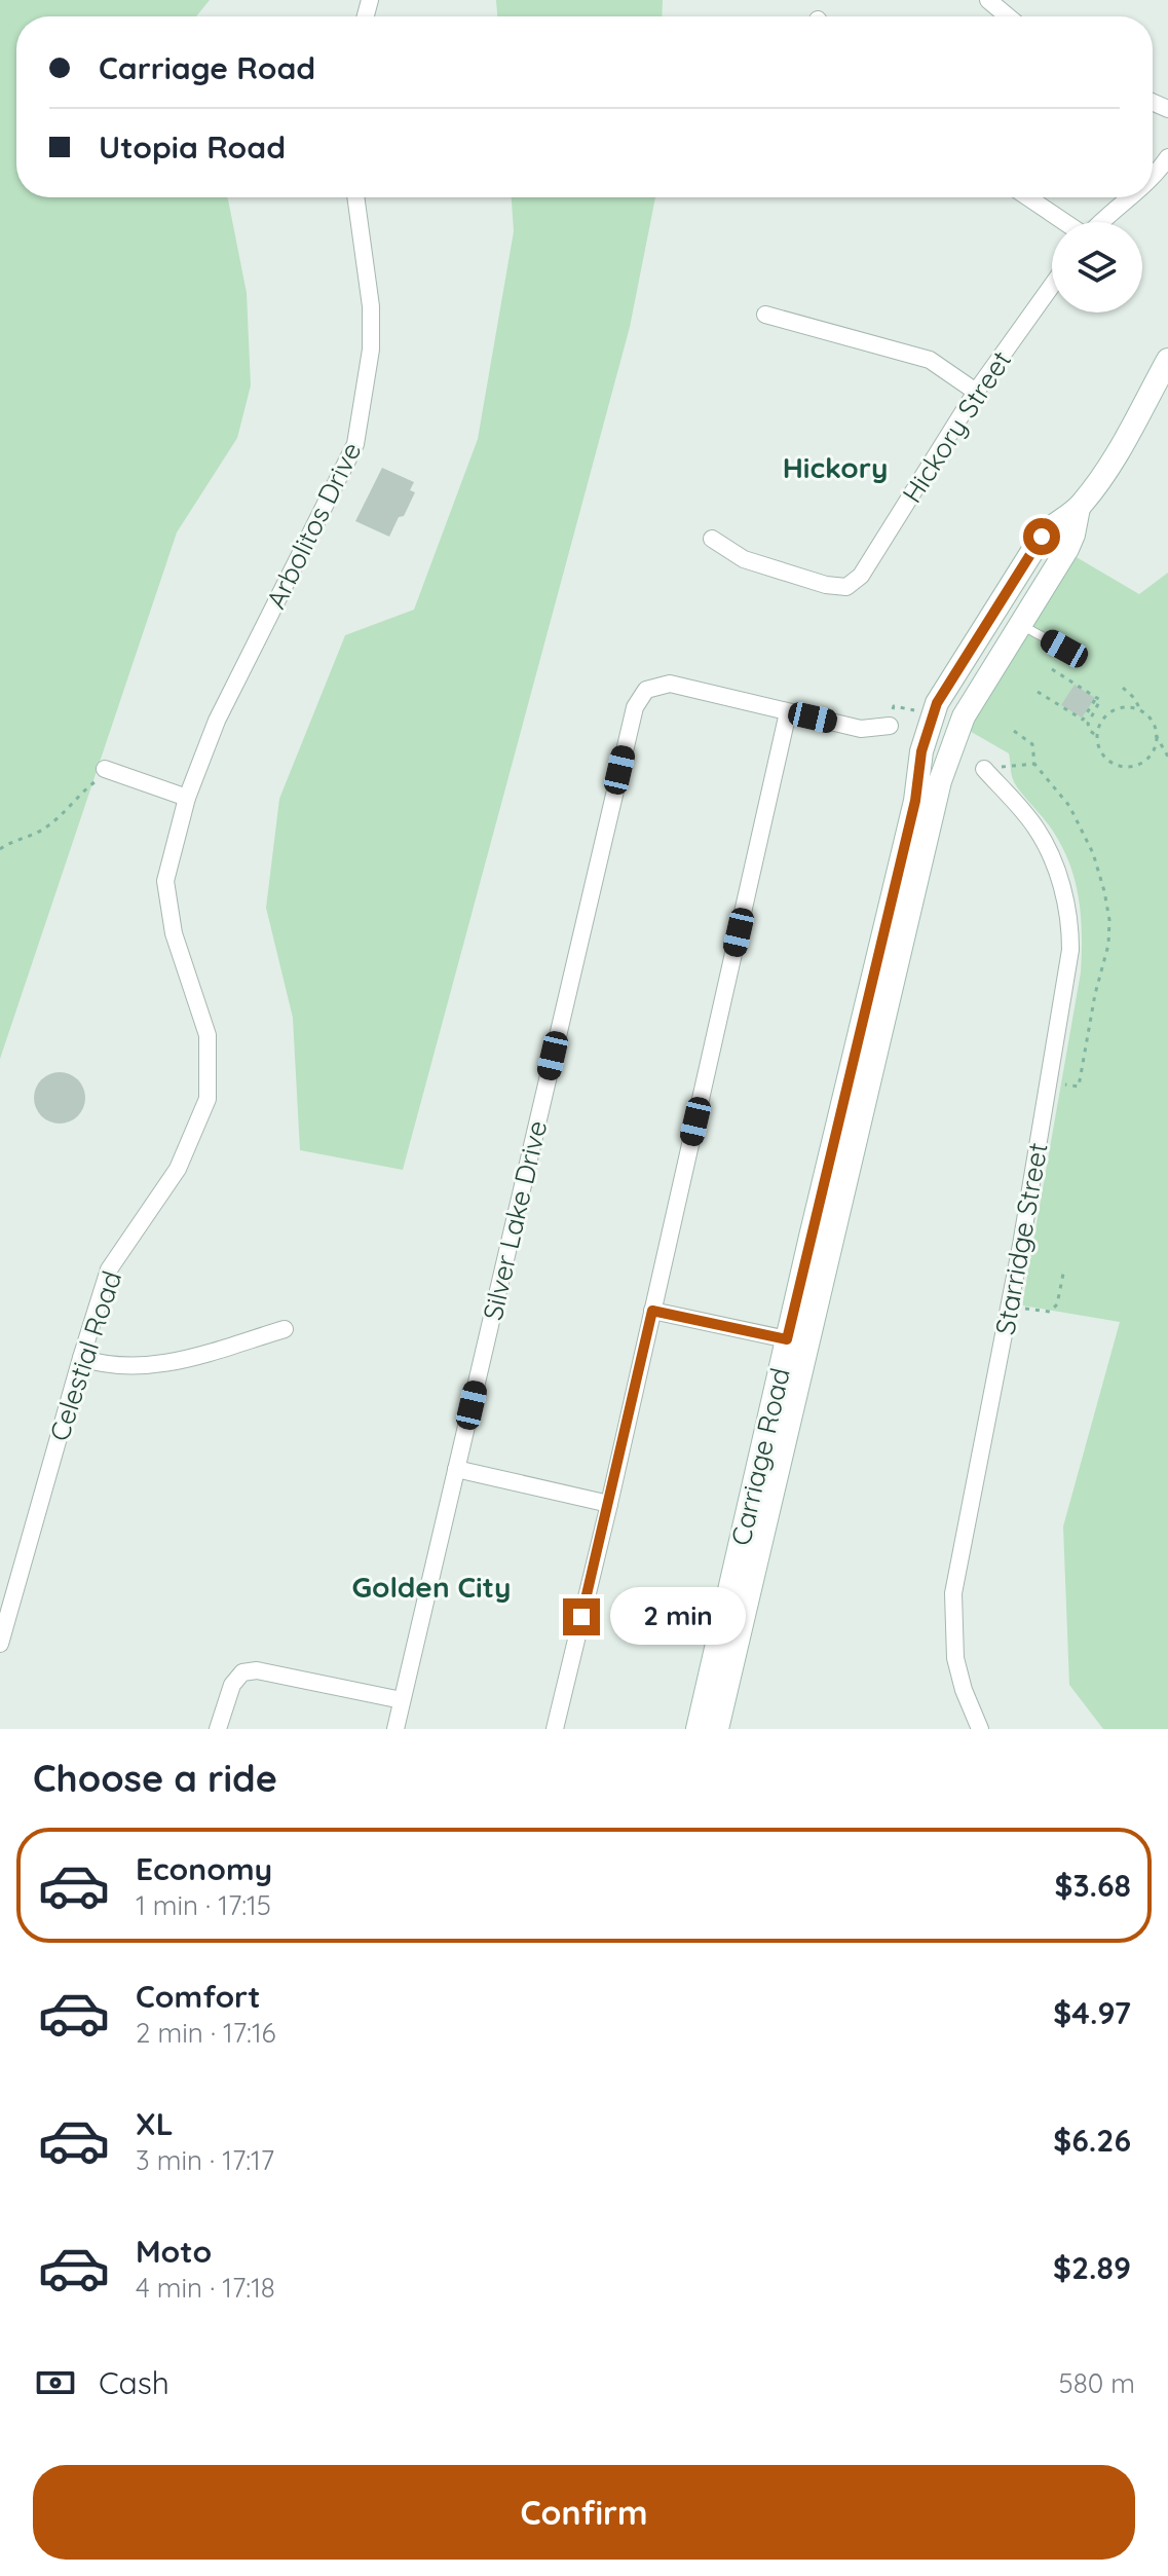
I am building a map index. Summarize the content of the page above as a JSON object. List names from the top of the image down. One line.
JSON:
{"streets":{"street":["Hickory Street","Arbolitos Drive","Silver Lake Drive","Starridge Street","Celestial Road","Carriage Road"]},"crossings":[["Arbolitos Drive","Celestial Road"]],"districts":["Hickory","Golden City"],"page":{"banner":["Carriage Road","Utopia Road"],"bubble":"2 min","heading":"Choose a ride","list":[{"name":"Economy","note":"1 min · 17:15","value":"$3.68"},{"name":"Comfort","note":"2 min · 17:16","value":"$4.97"},{"name":"XL","note":"3 min · 17:17","value":"$6.26"},{"name":"Moto","note":"4 min · 17:18","value":"$2.89"}],"pay":["Cash","580 m"],"buttons":"Confirm"}}
